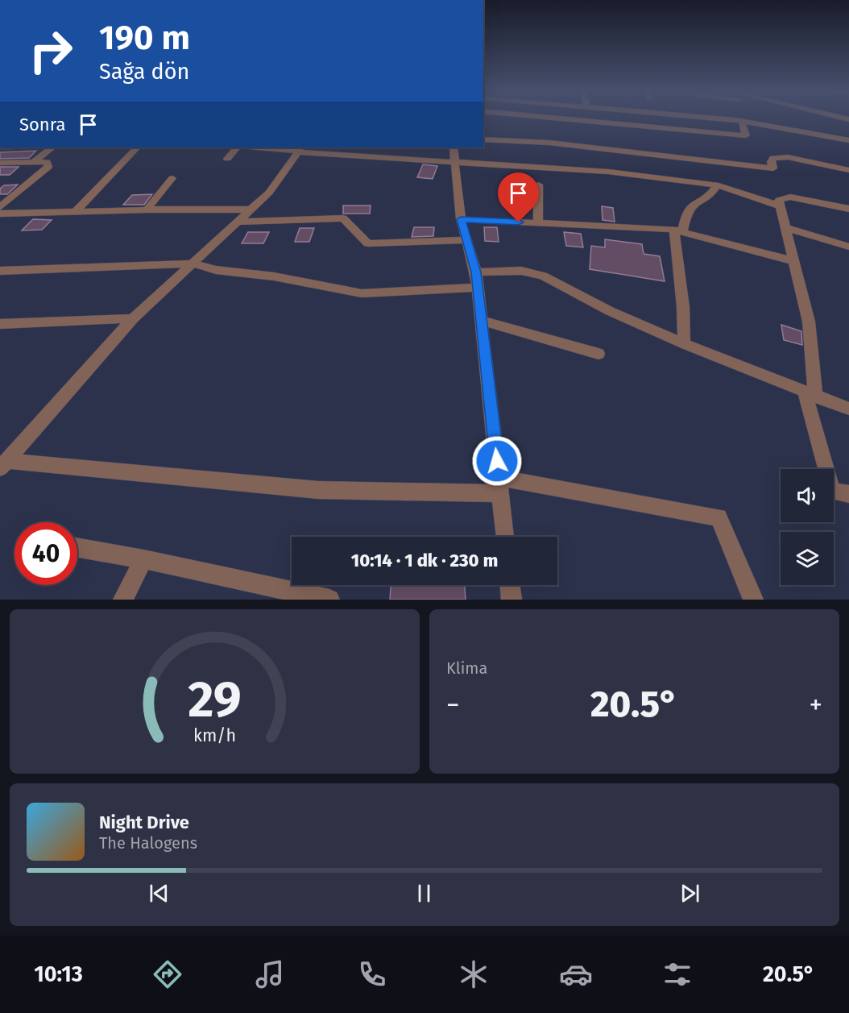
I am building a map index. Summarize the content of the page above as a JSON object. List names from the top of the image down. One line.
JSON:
{"page":{"turn":["190 m","Sağa dön"],"then":"Sonra","limit":"40","trip":"10:14 · 1 dk · 230 m","tile":"Klima","heat":["−","20.5°","+"],"song":["Night Drive","The Halogens"],"tabs":["10:13","20.5°"],"gauge":["29","km/h"]}}
